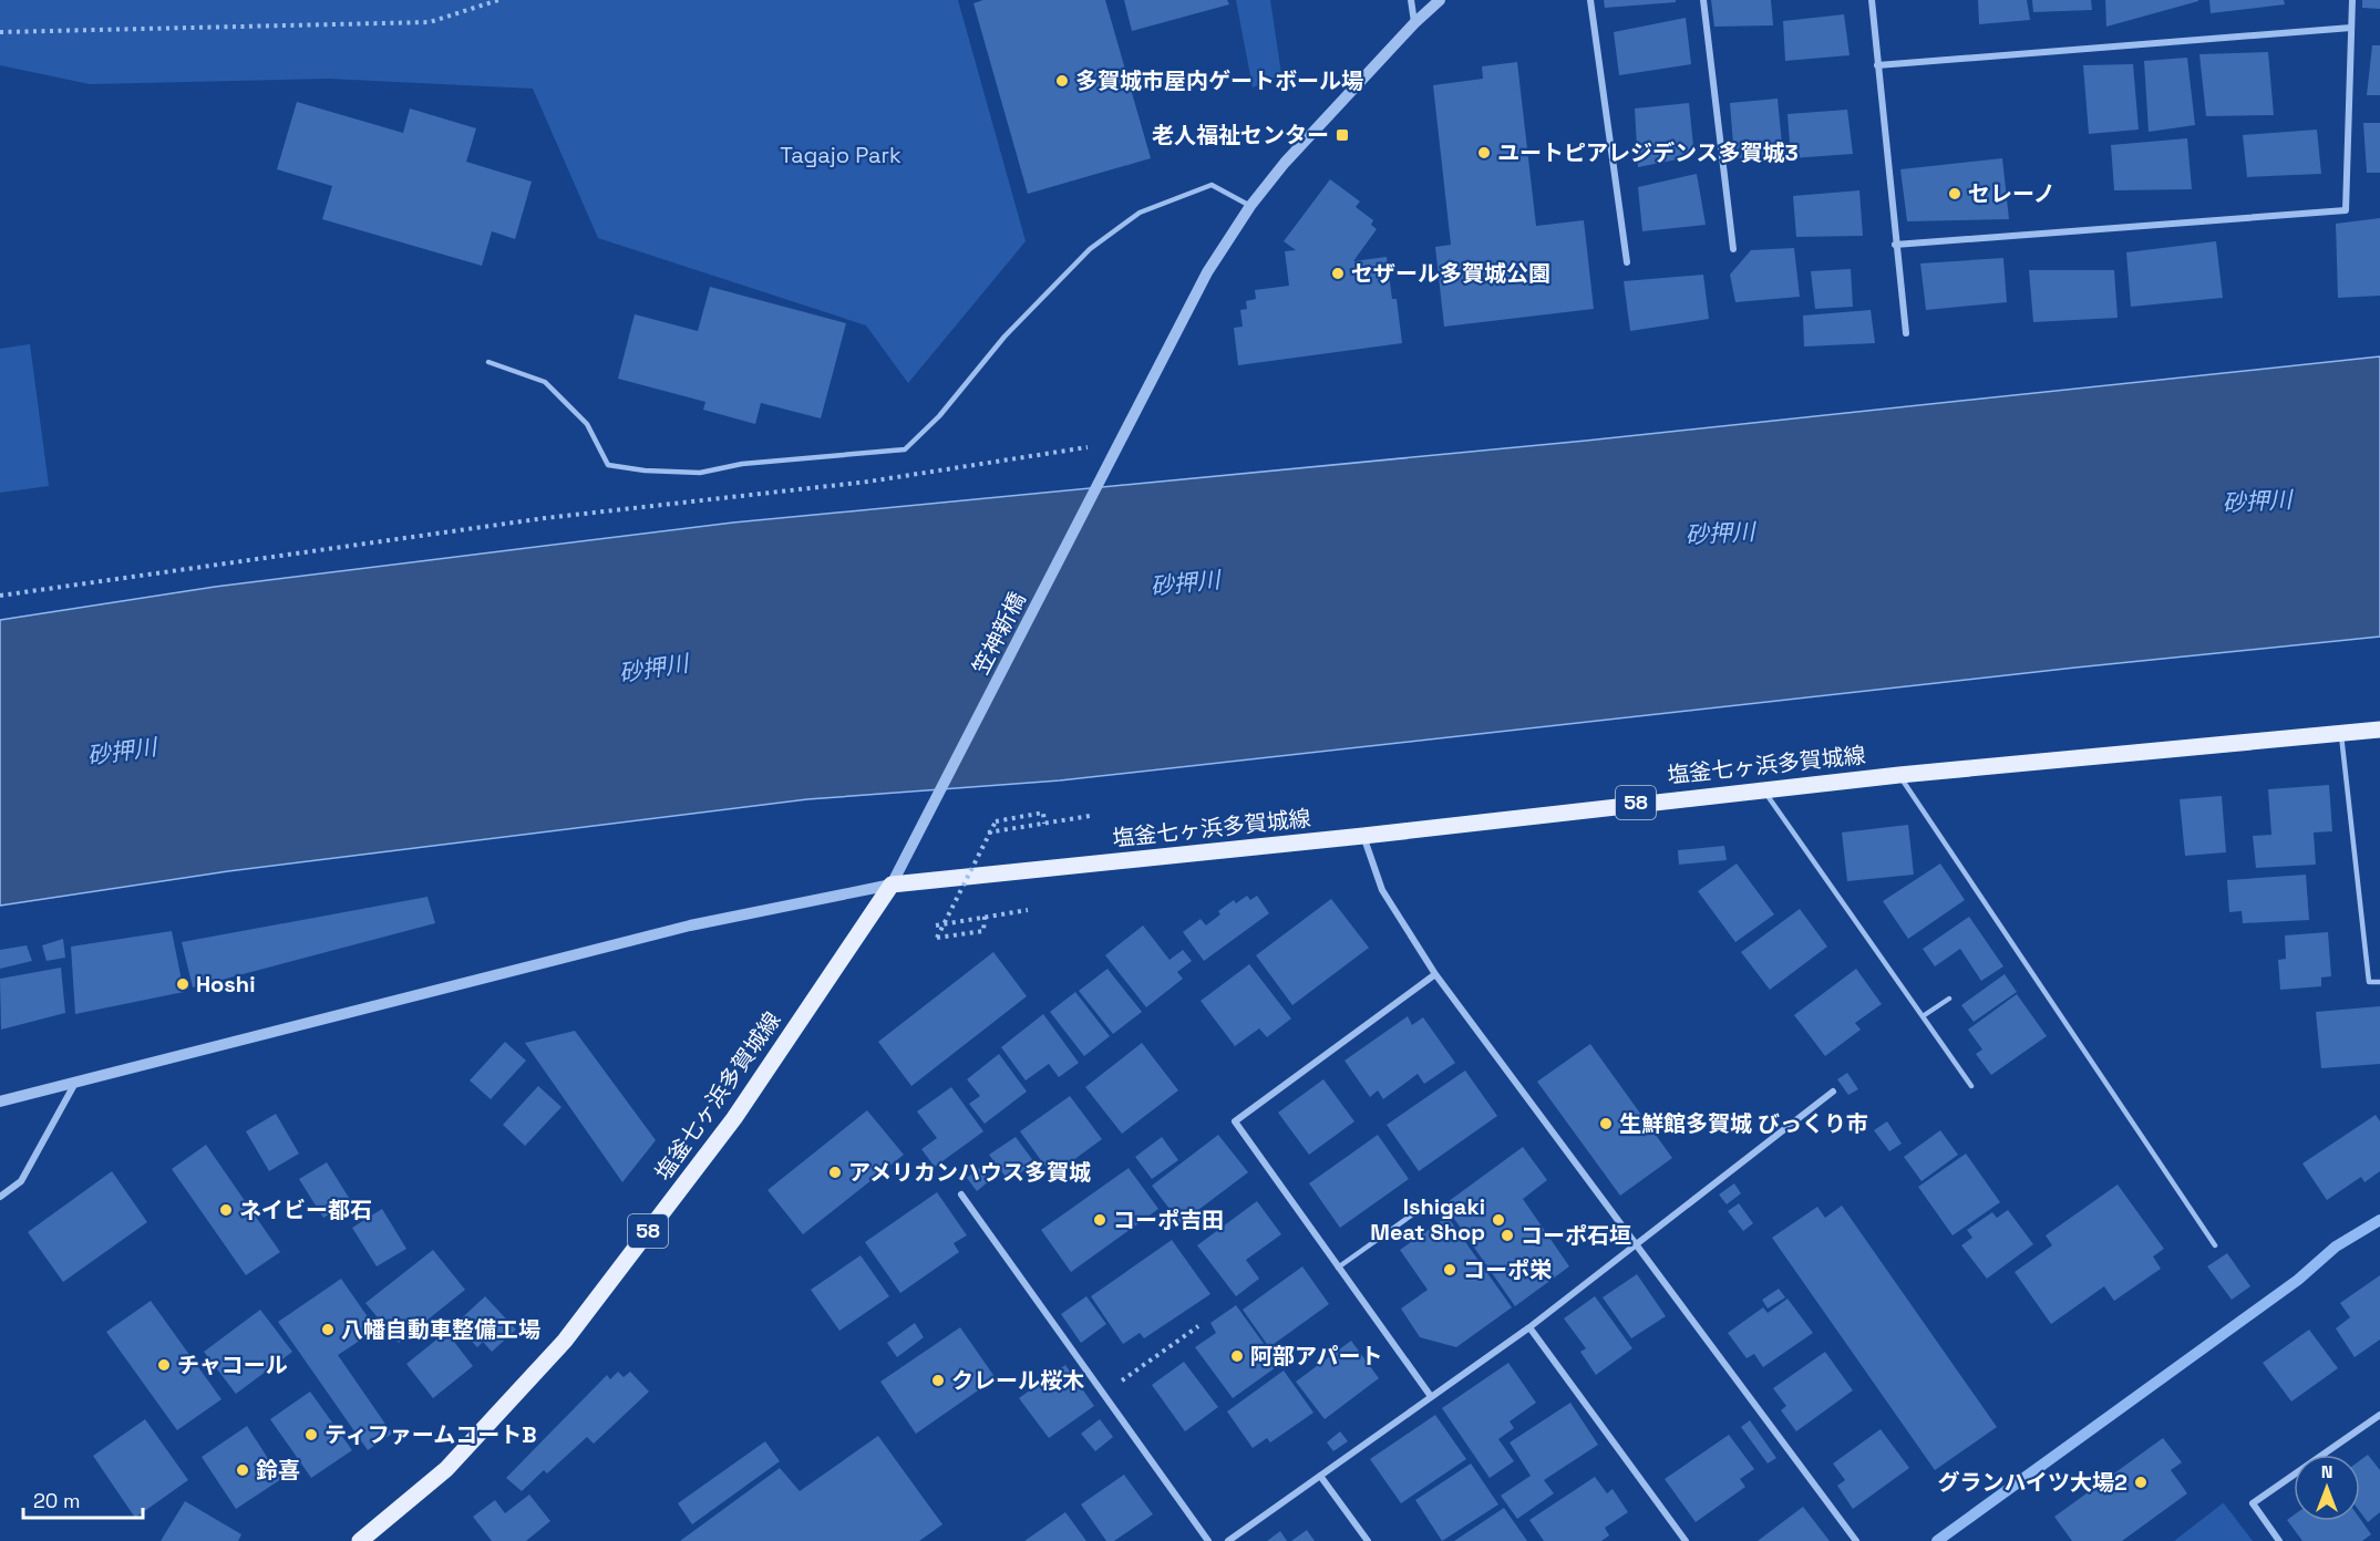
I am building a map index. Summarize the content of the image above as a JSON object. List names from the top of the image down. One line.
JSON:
{"streets":{"main road":["塩釜七ヶ浜多賀城線","58"],"street":["笠神新橋"]},"crossings":[["笠神新橋","塩釜七ヶ浜多賀城線"]],"water":["砂押川"],"parks":["Tagajo Park"],"places":{"other":["多賀城市屋内ゲートボール場","ユートピアレジデンス多賀城3","セレーノ","セザール多賀城公園","Hoshi","生鮮館多賀城 びっくり市","アメリカンハウス多賀城","ネイビー都石","コーポ吉田","Ishigaki Meat Shop","コーポ石垣","コーポ栄","八幡自動車整備工場","阿部アパート","チャコール","クレール桜木","ティファームコートB","鈴喜","グランハイツ大場2"],"transit":["老人福祉センター"]},"scale_bar":"20 m","north":"top"}
